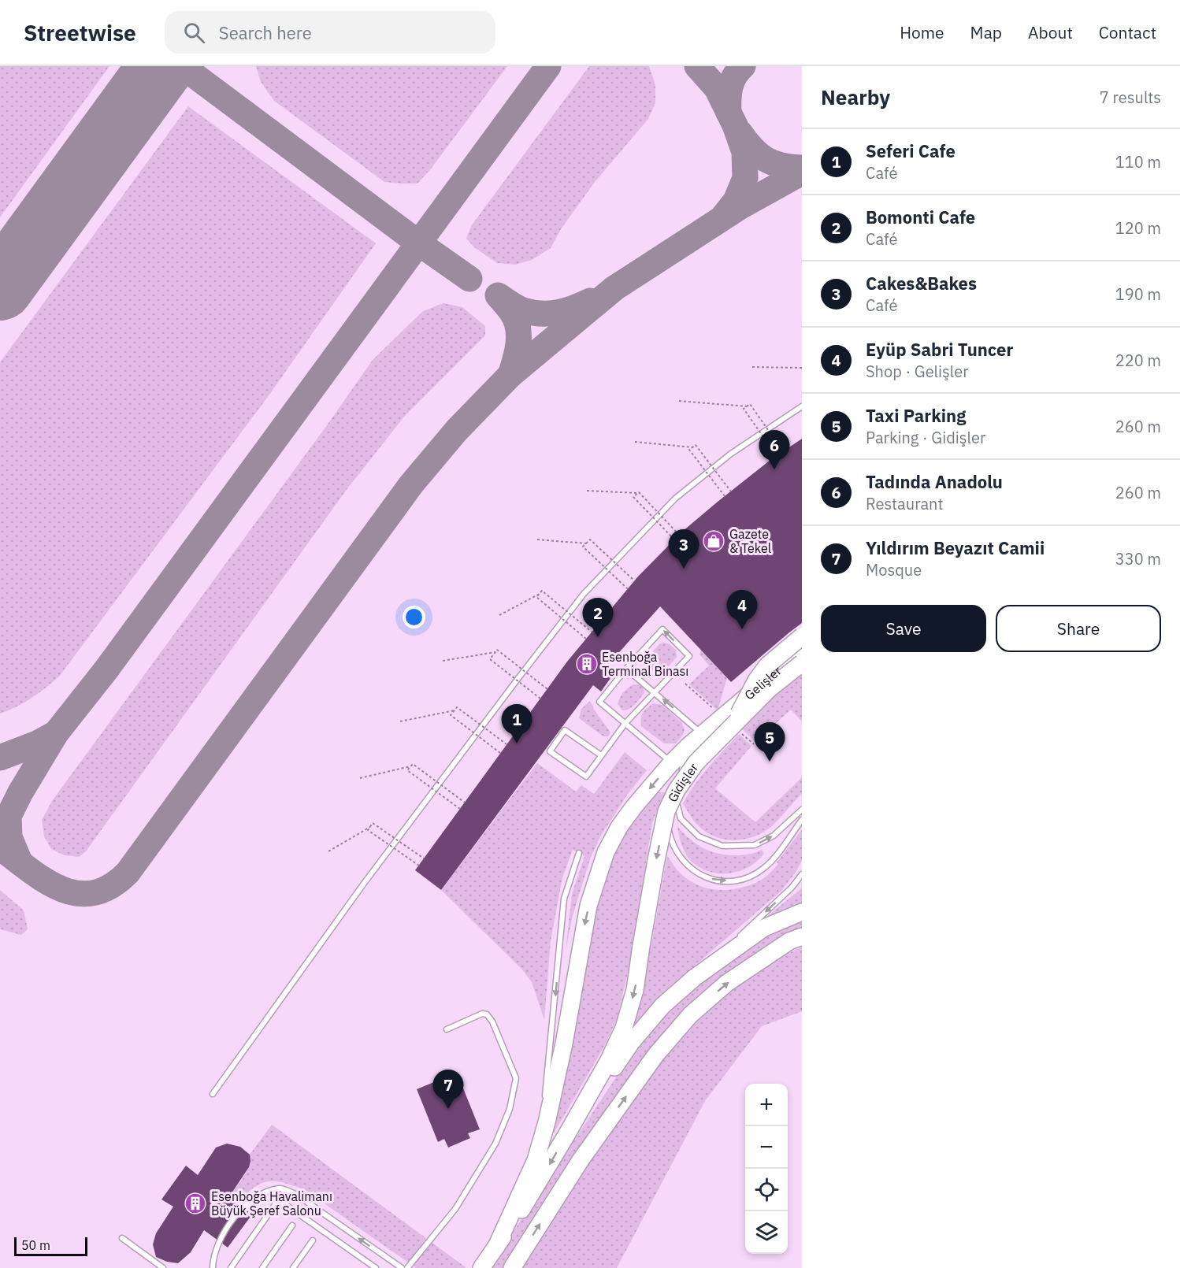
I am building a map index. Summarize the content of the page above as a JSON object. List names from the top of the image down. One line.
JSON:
{"streets":{"highway":["Gelişler","Gidişler"]},"places":{"shop":["Gazete & Tekel"],"building":["Esenboğa Terminal Binası","Esenboğa Havalimanı Büyük Şeref Salonu"]},"scale_bar":"50 m","page":{"header":"Streetwise","search":"Search here","nav":["Home","Map","About","Contact"],"heading":["Nearby","7 results"],"list":[{"mark":"1","name":"Seferi Cafe","note":"Café","value":"110 m"},{"mark":"2","name":"Bomonti Cafe","note":"Café","value":"120 m"},{"mark":"3","name":"Cakes&Bakes","note":"Café","value":"190 m"},{"mark":"4","name":"Eyüp Sabri Tuncer","note":"Shop · Gelişler","value":"220 m"},{"mark":"5","name":"Taxi Parking","note":"Parking · Gidişler","value":"260 m"},{"mark":"6","name":"Tadında Anadolu","note":"Restaurant","value":"260 m"},{"mark":"7","name":"Yıldırım Beyazıt Camii","note":"Mosque","value":"330 m"}],"pins":["6","3","4","2","1","5","7"],"buttons":["Save","Share"],"map_buttons":["+","−"],"scale":"50 m"}}
